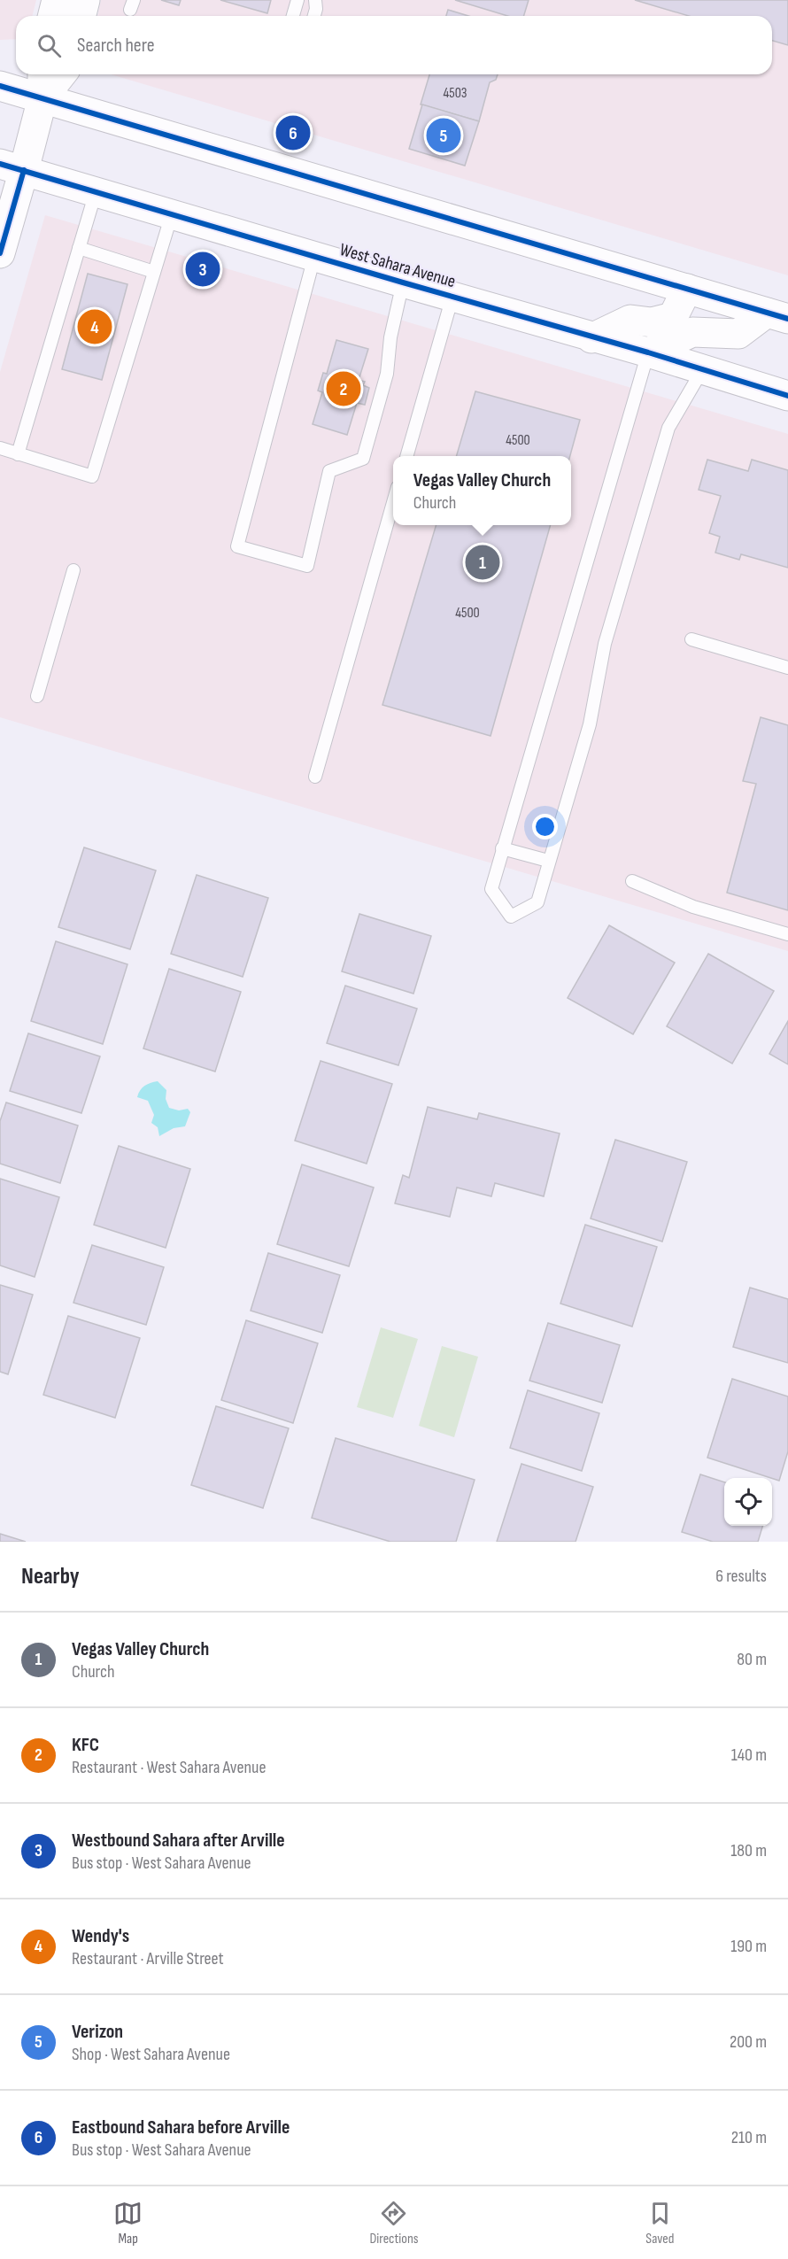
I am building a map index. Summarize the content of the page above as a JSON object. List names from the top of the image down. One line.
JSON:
{"streets":{"main road":["West Sahara Avenue"]},"house_numbers":["4503","4500","4500"],"page":{"search":"Search here","pins":["6","5","3","4","2","1"],"popup":["Vegas Valley Church","Church"],"heading":["Nearby","6 results"],"list":[{"mark":"1","name":"Vegas Valley Church","note":"Church","value":"80 m"},{"mark":"2","name":"KFC","note":"Restaurant · West Sahara Avenue","value":"140 m"},{"mark":"3","name":"Westbound Sahara after Arville","note":"Bus stop · West Sahara Avenue","value":"180 m"},{"mark":"4","name":"Wendy's","note":"Restaurant · Arville Street","value":"190 m"},{"mark":"5","name":"Verizon","note":"Shop · West Sahara Avenue","value":"200 m"},{"mark":"6","name":"Eastbound Sahara before Arville","note":"Bus stop · West Sahara Avenue","value":"210 m"}],"nav":["Map","Directions","Saved"]}}
